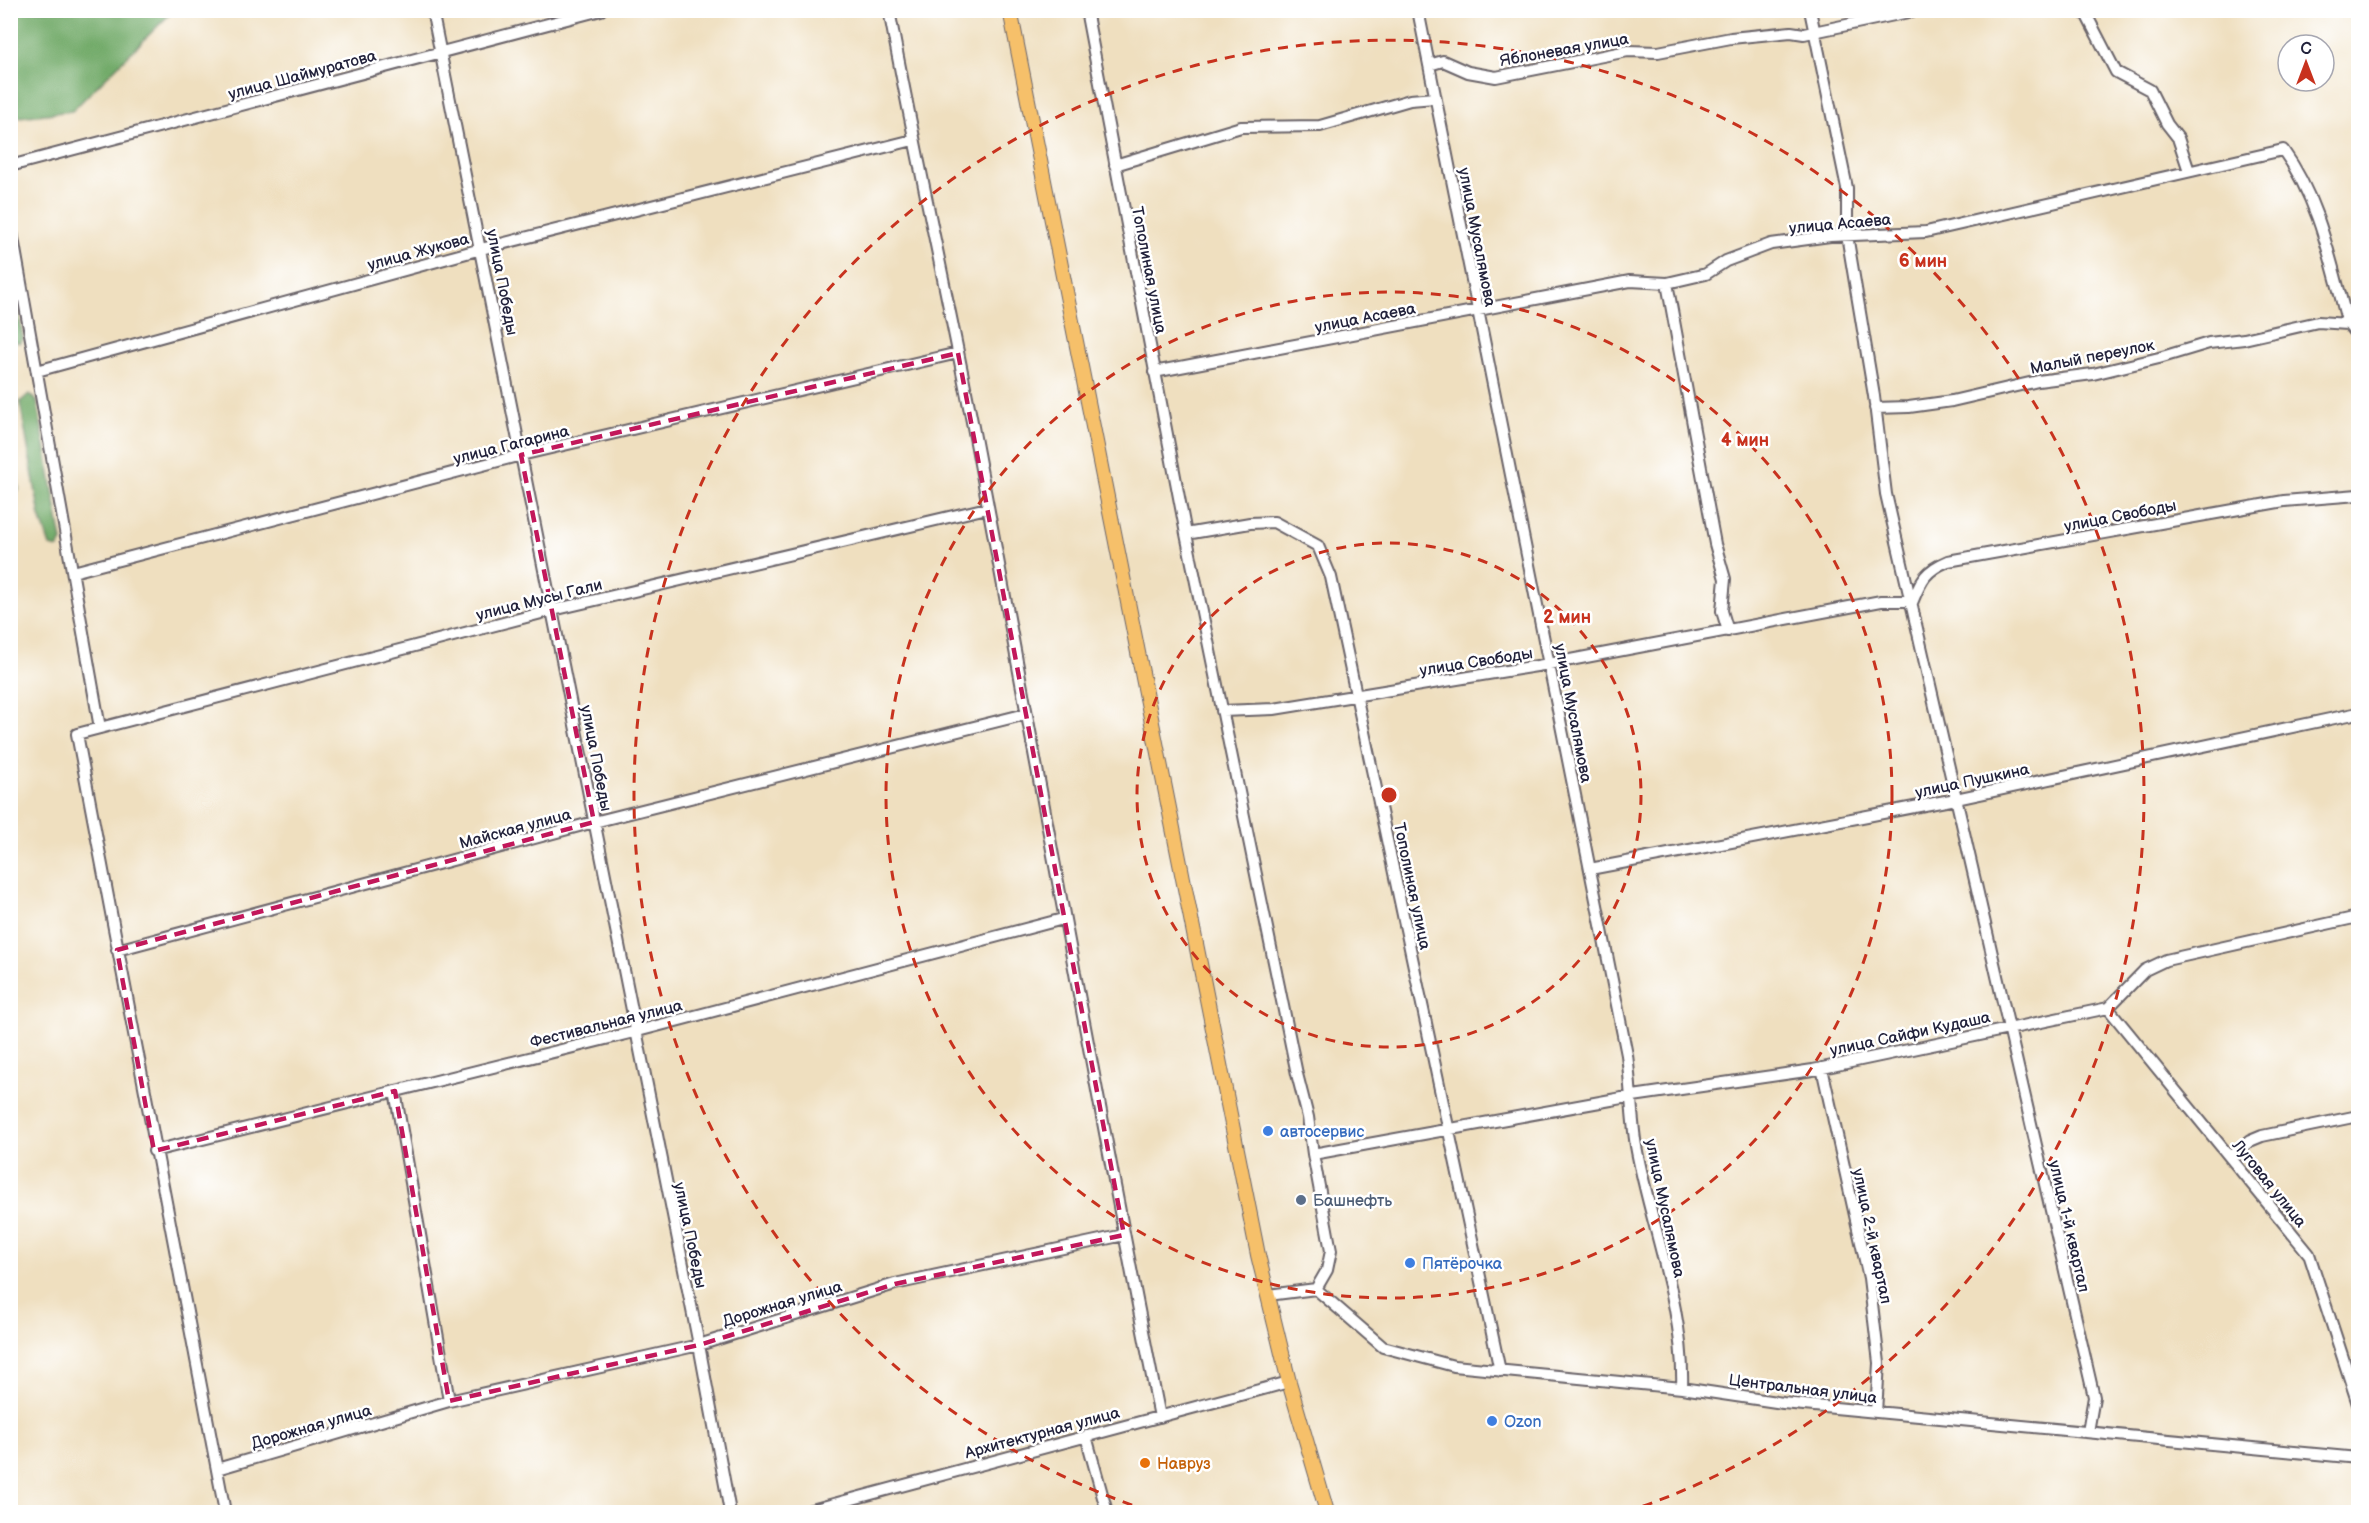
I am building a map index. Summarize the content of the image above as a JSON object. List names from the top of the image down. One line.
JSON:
{"streets":{"street":["Яблоневая улица","улица Шаймуратова","улица Асаева","улица Мусалямова","улица Жукова","Тополиная улица","улица Победы","Малый переулок","улица Гагарина","улица Свободы","улица Мусы Гали","улица Пушкина","Майская улица","Фестивальная улица","улица Сайфи Кудаша","Луговая улица","улица 1-й квартал","улица 2-й квартал","Дорожная улица","Центральная улица","Архитектурная улица"]},"crossings":[["Яблоневая улица","улица Мусалямова"],["Яблоневая улица","улица 1-й квартал"],["улица Шаймуратова","улица Победы"],["улица Асаева","улица Мусалямова"],["улица Асаева","Тополиная улица"],["улица Асаева","Малый переулок"],["улица Асаева","улица 1-й квартал"],["улица Мусалямова","улица Свободы"],["улица Мусалямова","улица Пушкина"],["улица Мусалямова","улица Сайфи Кудаша"],["улица Мусалямова","Центральная улица"],["улица Жукова","улица Победы"],["Тополиная улица","улица Свободы"],["Тополиная улица","улица Сайфи Кудаша"],["Тополиная улица","Центральная улица"],["улица Победы","улица Гагарина"],["улица Победы","улица Мусы Гали"],["улица Победы","Майская улица"],["улица Победы","Фестивальная улица"],["улица Победы","Дорожная улица"],["Малый переулок","улица 1-й квартал"],["улица Свободы","улица 1-й квартал"],["улица Мусы Гали","Майская улица"],["улица Пушкина","улица 1-й квартал"],["улица Сайфи Кудаша","Луговая улица"],["улица Сайфи Кудаша","улица 1-й квартал"],["улица Сайфи Кудаша","улица 2-й квартал"],["улица 1-й квартал","Центральная улица"],["улица 2-й квартал","Центральная улица"]],"places":["автосервис","Башнефть","Пятёрочка","Ozon","Навруз"],"north":"top","rings":["6 мин","4 мин","2 мин"]}
